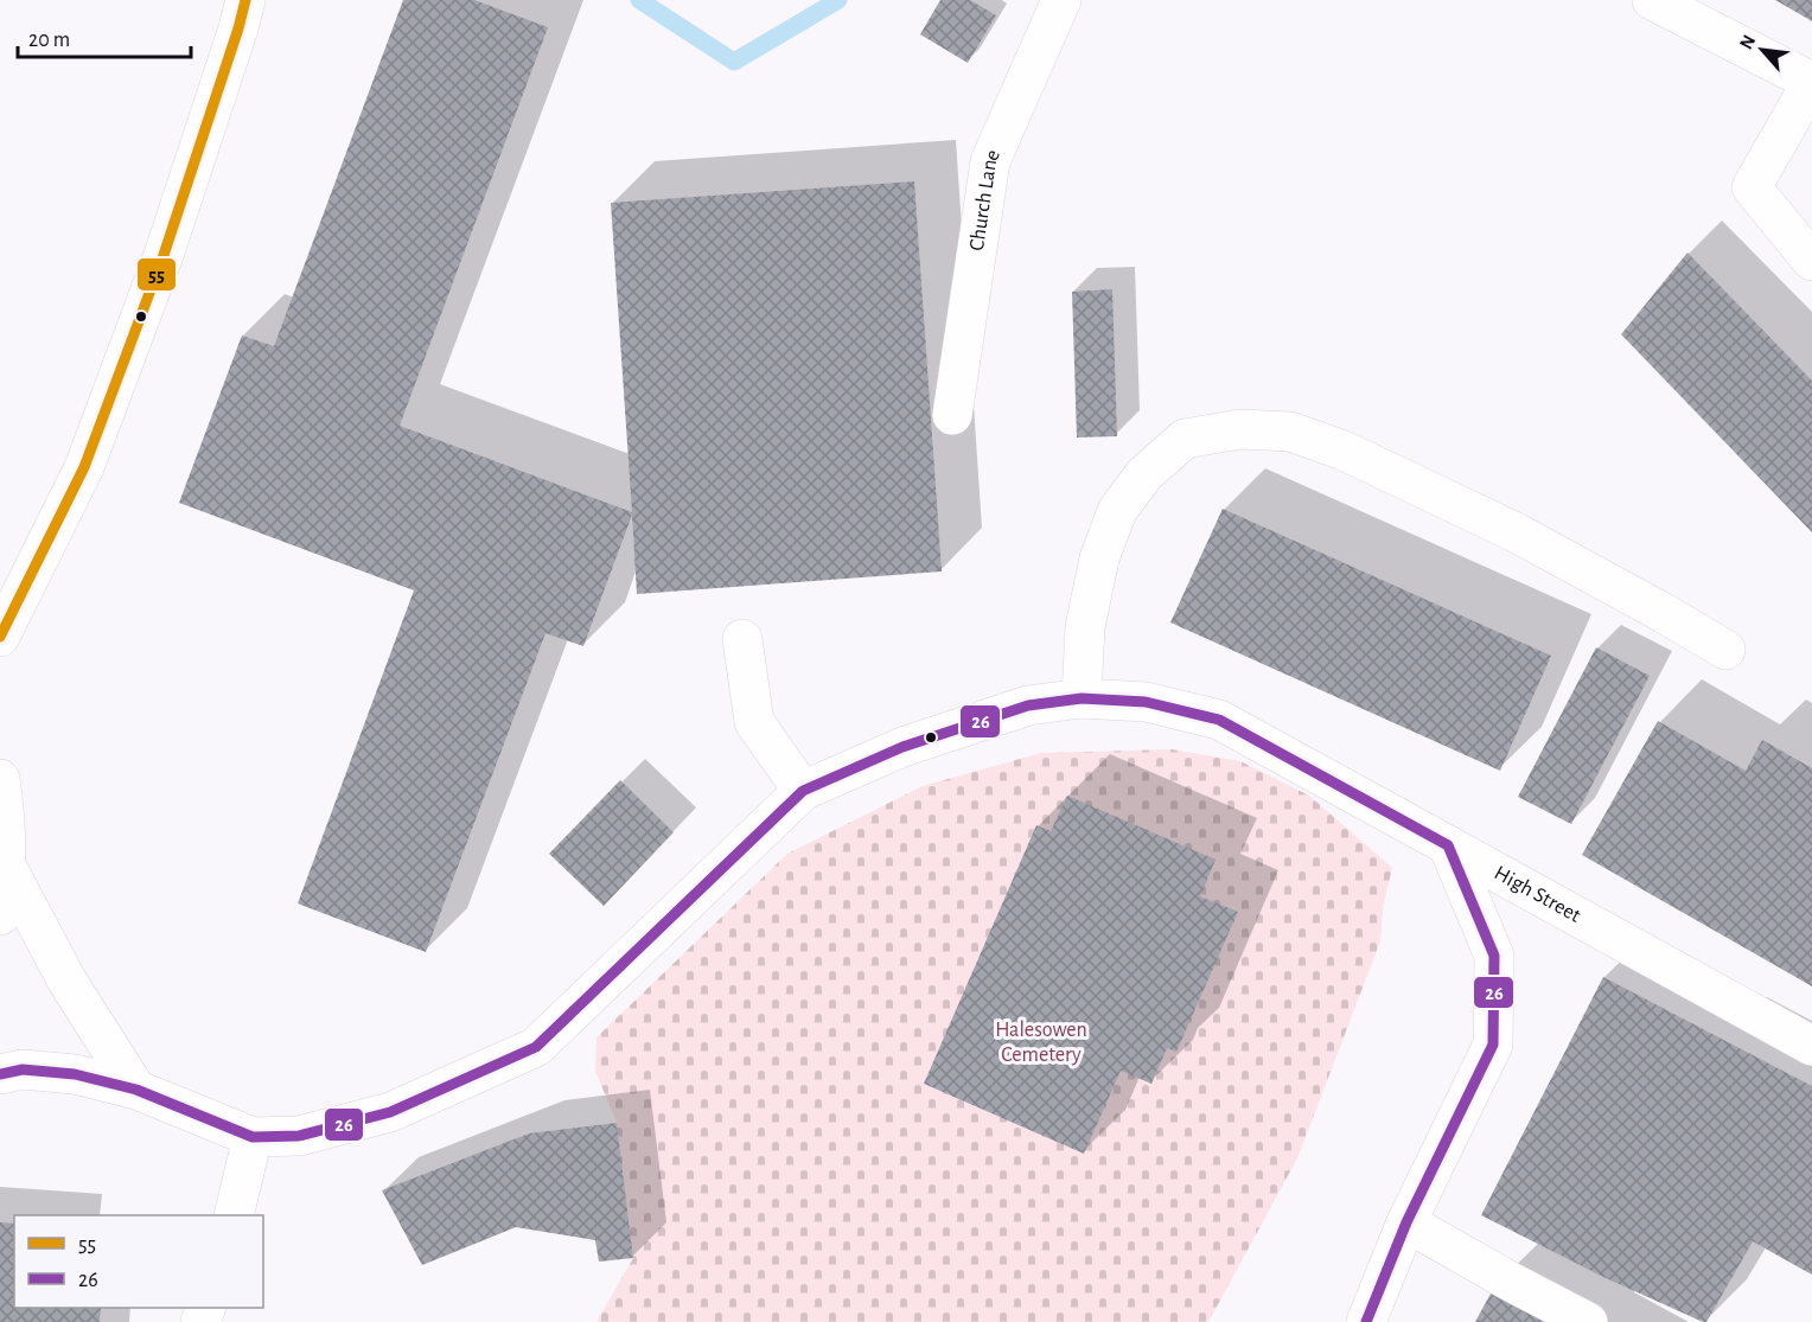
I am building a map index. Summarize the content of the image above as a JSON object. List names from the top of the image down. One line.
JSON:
{"streets":{"main road":["Church Lane","High Street"]},"parks":["Halesowen Cemetery"],"lines":["transit line 55","transit line 26"],"legend":["55","26"],"scale_bar":"20 m","north":"top left"}
